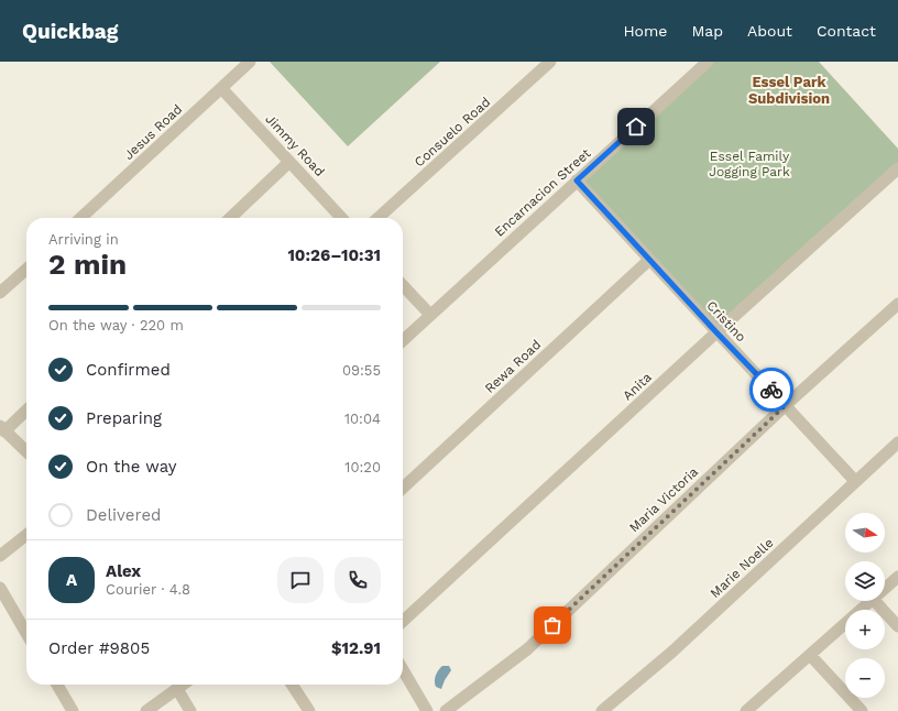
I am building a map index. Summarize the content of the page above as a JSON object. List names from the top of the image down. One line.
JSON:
{"streets":{"street":["Jesus Road","Consuelo Road","Jimmy Road","Encarnacion Street","Cristino","Rewa Road","Anita","Maria Victoria","Marie Noelle"]},"crossings":[["Jesus Road","Jimmy Road"],["Encarnacion Street","Cristino"],["Cristino","Rewa Road"],["Cristino","Anita"],["Cristino","Maria Victoria"],["Cristino","Marie Noelle"]],"districts":["Essel Park Subdivision"],"parks":["Essel Family Jogging Park"],"north":"right","page":{"header":"Quickbag","nav":["Home","Map","About","Contact"],"heading":["2 min","Arriving in","10:26–10:31"],"panel":["Alex","Courier · 4.8","Order #9805","$12.91"],"bar":"On the way · 220 m","list":[["Confirmed","09:55"],["Preparing","10:04"],["On the way","10:20"],"Delivered"],"map_buttons":["+","−"],"round":"A"}}
